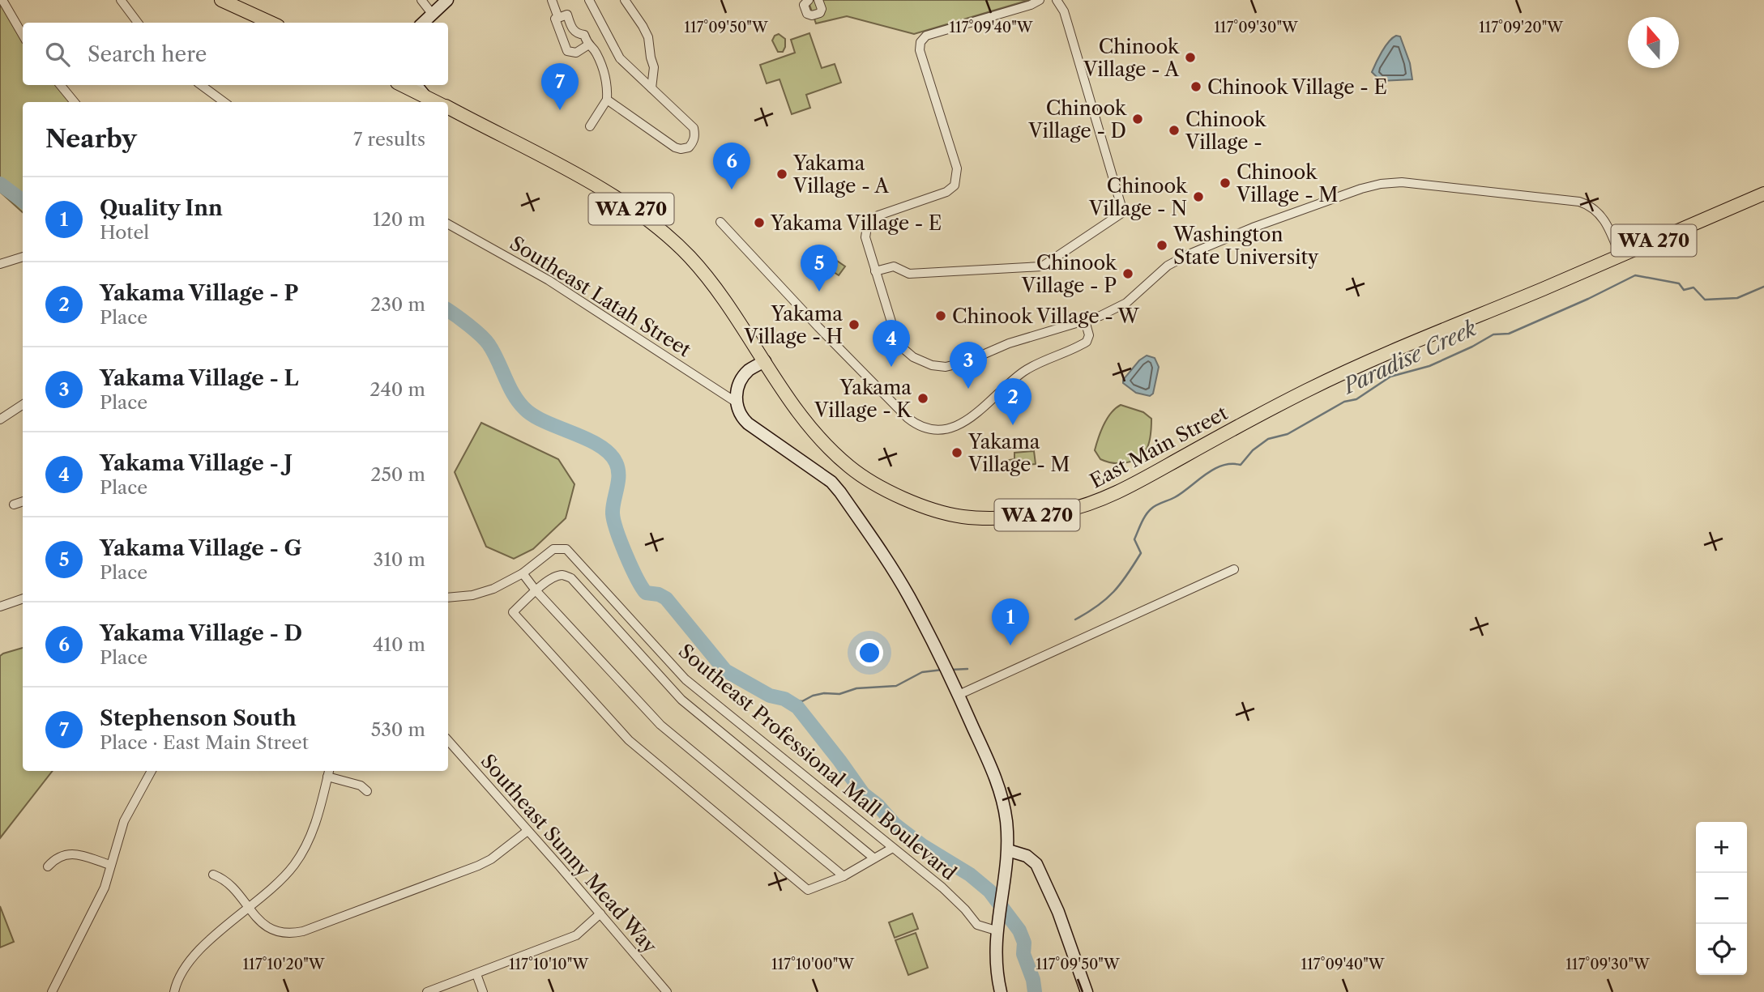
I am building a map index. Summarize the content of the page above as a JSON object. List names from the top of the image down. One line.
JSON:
{"streets":{"main road":["WA 270","East Main Street"],"street":["Southeast Latah Street","Southeast Professional Mall Boulevard","Southeast Sunny Mead Way"]},"water":["Paradise Creek"],"places":["Chinook Village - A","Chinook Village - E","Chinook Village - D","Chinook Village -","Yakama Village - A","Chinook Village - M","Chinook Village - N","Yakama Village - E","Washington State University","Chinook Village - P","Chinook Village - W","Yakama Village - H","Yakama Village - K","Yakama Village - M"],"north":"top","page":{"search":"Search here","pins":["7","6","5","4","3","2","1"],"heading":["Nearby","7 results"],"list":[{"mark":"1","name":"Quality Inn","note":"Hotel","value":"120 m"},{"mark":"2","name":"Yakama Village - P","note":"Place","value":"230 m"},{"mark":"3","name":"Yakama Village - L","note":"Place","value":"240 m"},{"mark":"4","name":"Yakama Village - J","note":"Place","value":"250 m"},{"mark":"5","name":"Yakama Village - G","note":"Place","value":"310 m"},{"mark":"6","name":"Yakama Village - D","note":"Place","value":"410 m"},{"mark":"7","name":"Stephenson South","note":"Place · East Main Street","value":"530 m"}],"map_buttons":["+","−"]},"coordinates":["117°09'20\"W","117°09'50\"W","117°09'40\"W","117°09'30\"W","117°10'20\"W","117°10'10\"W","117°10'00\"W"]}
